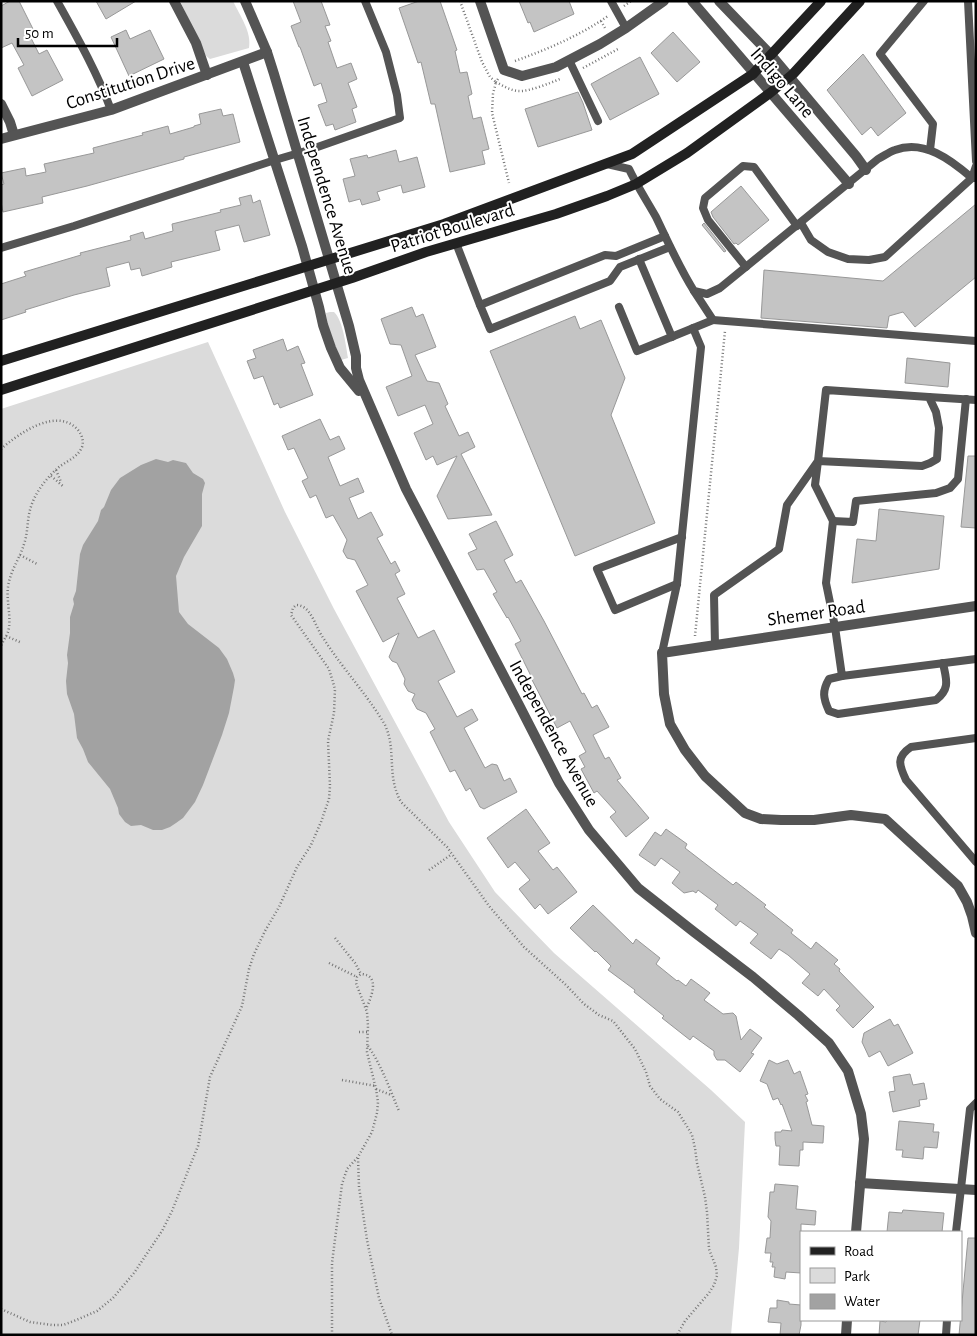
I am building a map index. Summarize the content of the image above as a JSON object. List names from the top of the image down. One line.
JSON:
{"streets":{"main road":["Patriot Boulevard"],"street":["Constitution Drive","Indigo Lane","Independence Avenue","Shemer Road"]},"crossings":[["Constitution Drive","Independence Avenue"],["Indigo Lane","Patriot Boulevard"],["Independence Avenue","Patriot Boulevard"]],"legend":["Road","Park","Water"],"scale_bar":"50 m"}
